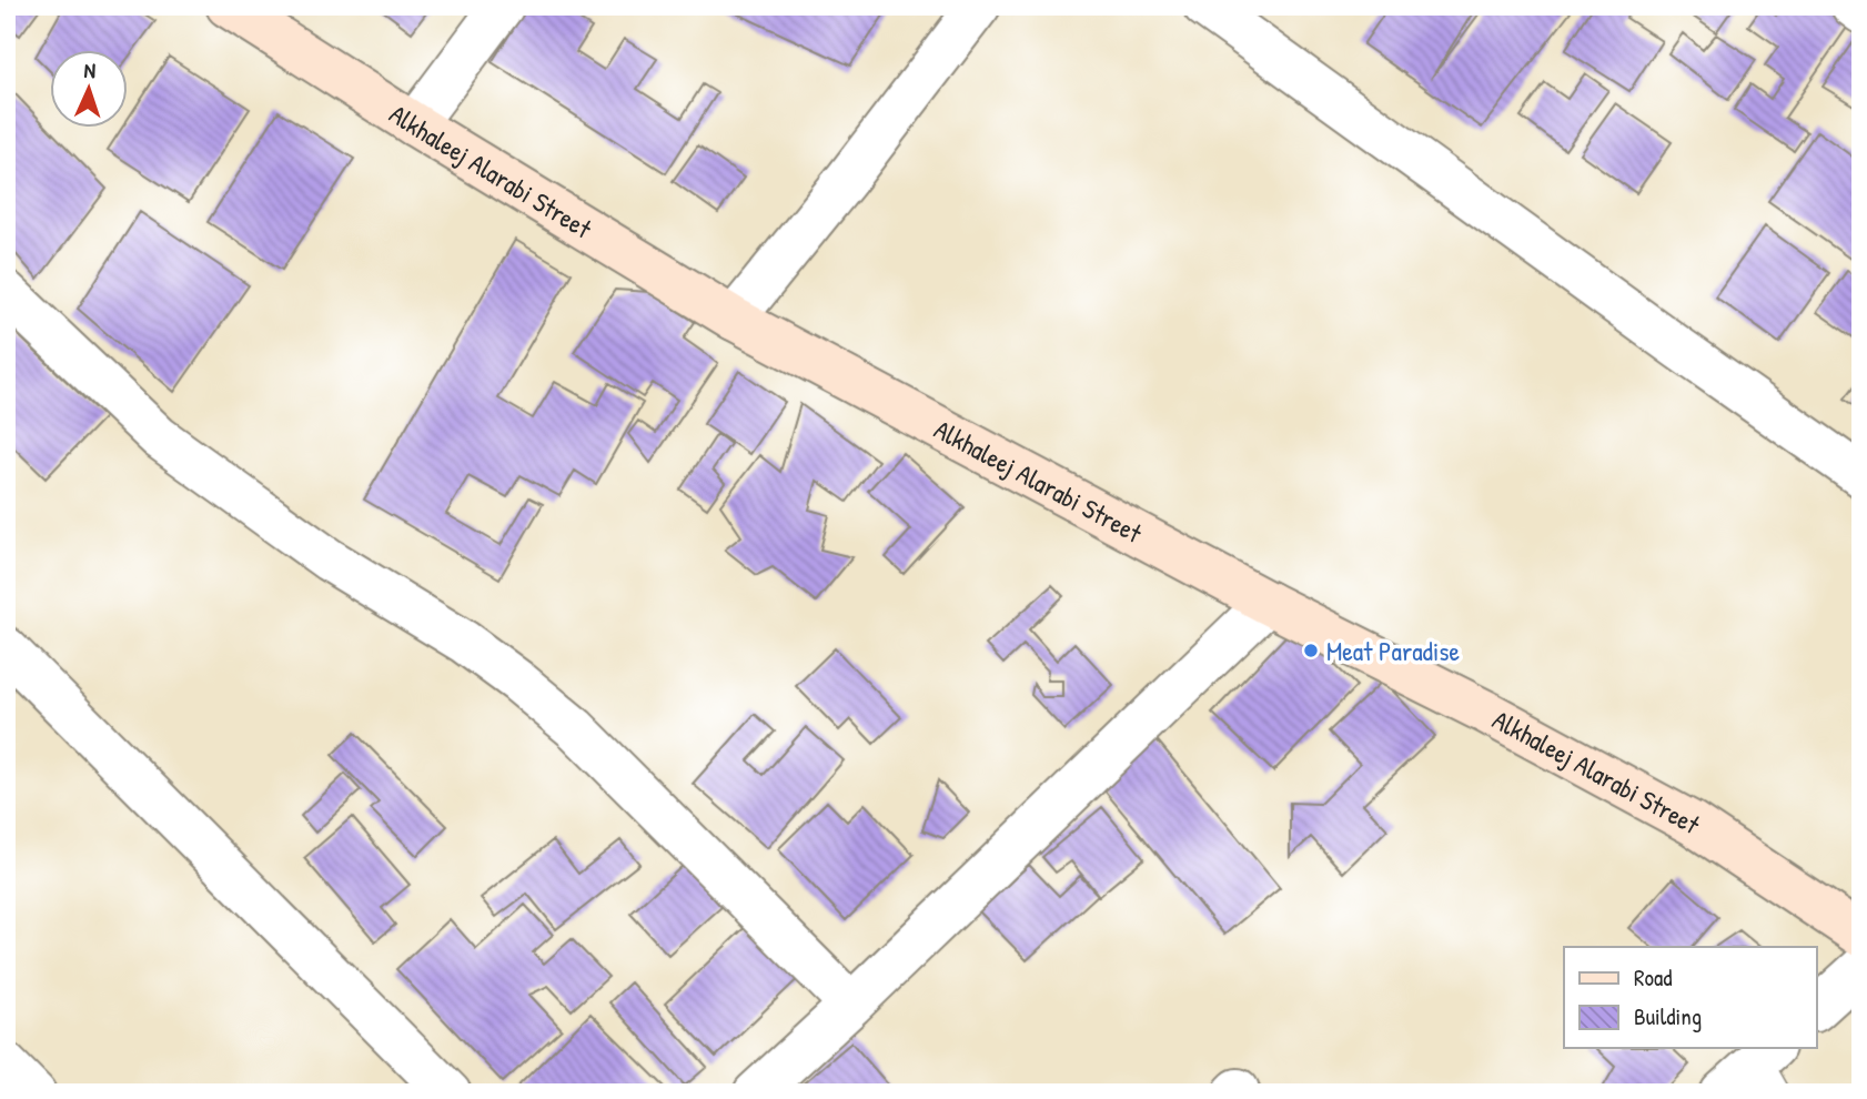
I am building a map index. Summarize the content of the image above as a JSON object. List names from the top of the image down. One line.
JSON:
{"streets":{"main road":["Alkhaleej Alarabi Street"]},"places":["Meat Paradise"],"legend":["Road","Building"],"north":"top"}
